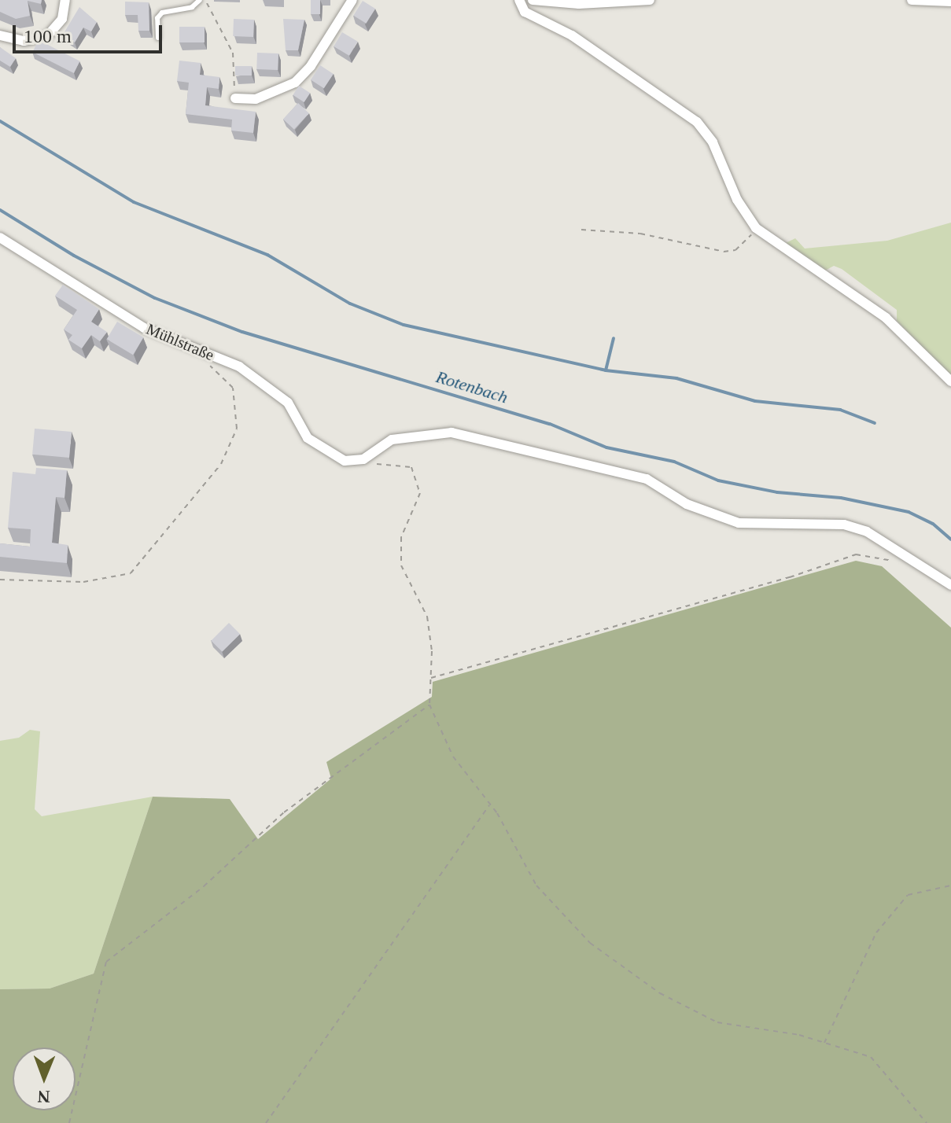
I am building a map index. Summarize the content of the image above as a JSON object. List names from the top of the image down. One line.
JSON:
{"streets":{"street":["Mühlstraße"]},"water":["Rotenbach"],"scale_bar":"100 m","north":"bottom"}
